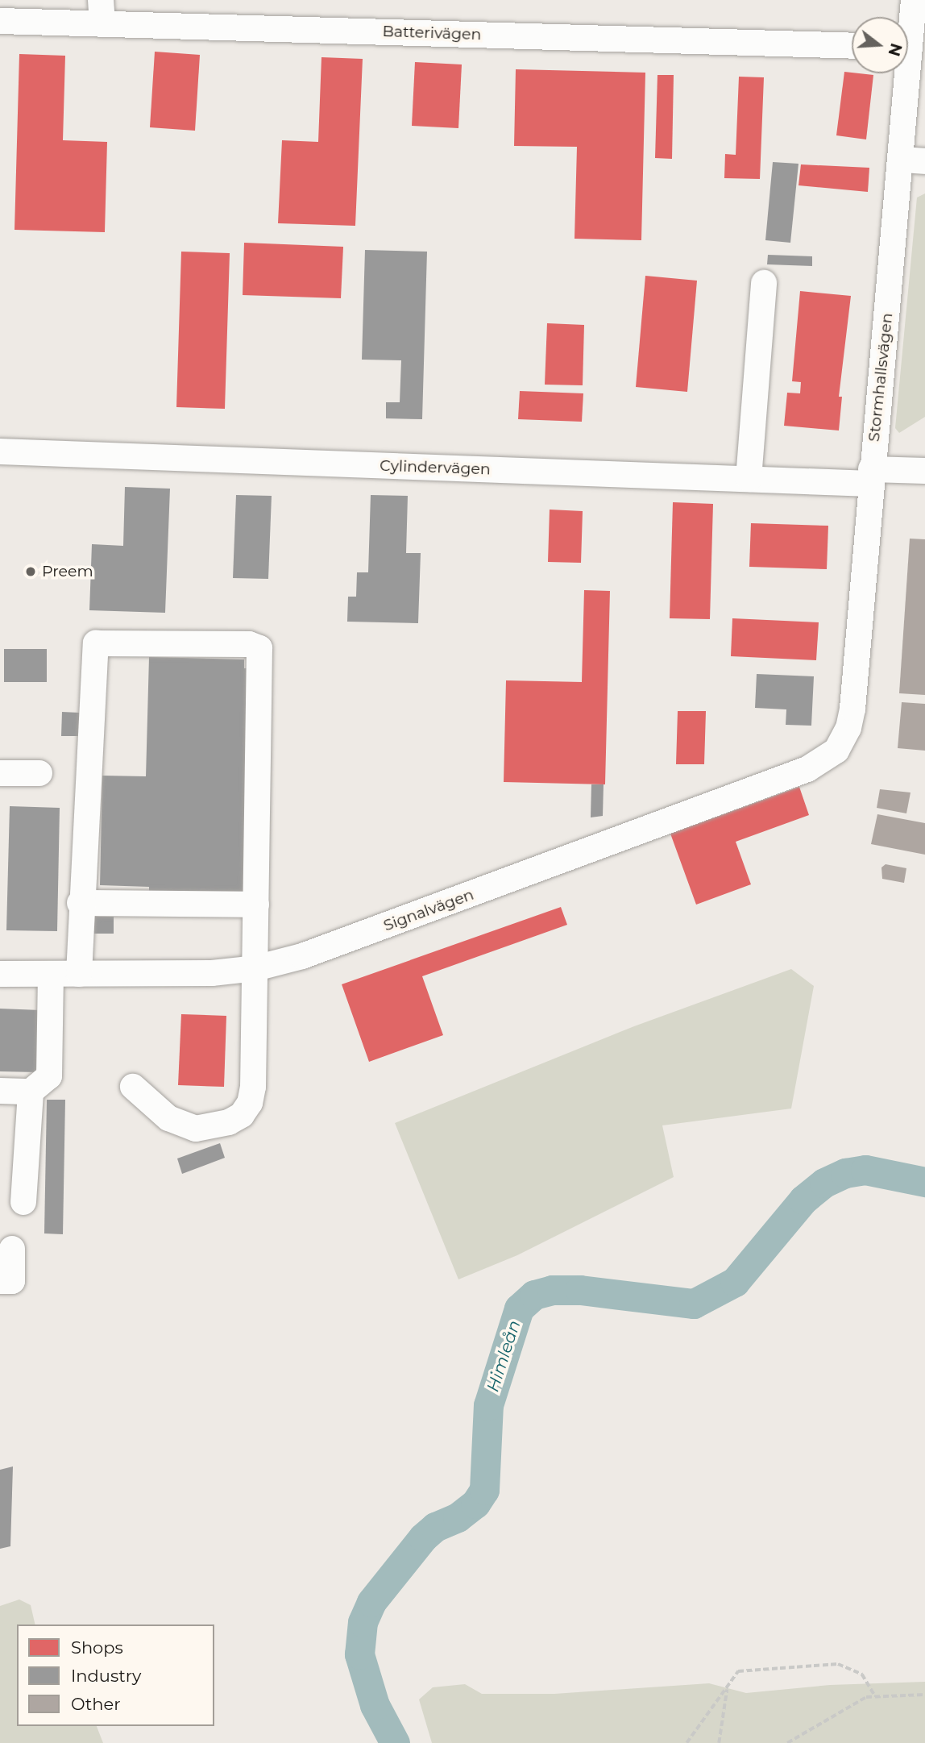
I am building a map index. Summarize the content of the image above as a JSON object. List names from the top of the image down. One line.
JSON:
{"streets":{"street":["Batterivägen","Stormhallsvägen","Cylindervägen","Signalvägen"]},"crossings":[["Stormhallsvägen","Cylindervägen"],["Stormhallsvägen","Signalvägen"]],"water":["Himleån"],"places":["Preem"],"legend":["Shops","Industry","Other"],"north":"right"}
